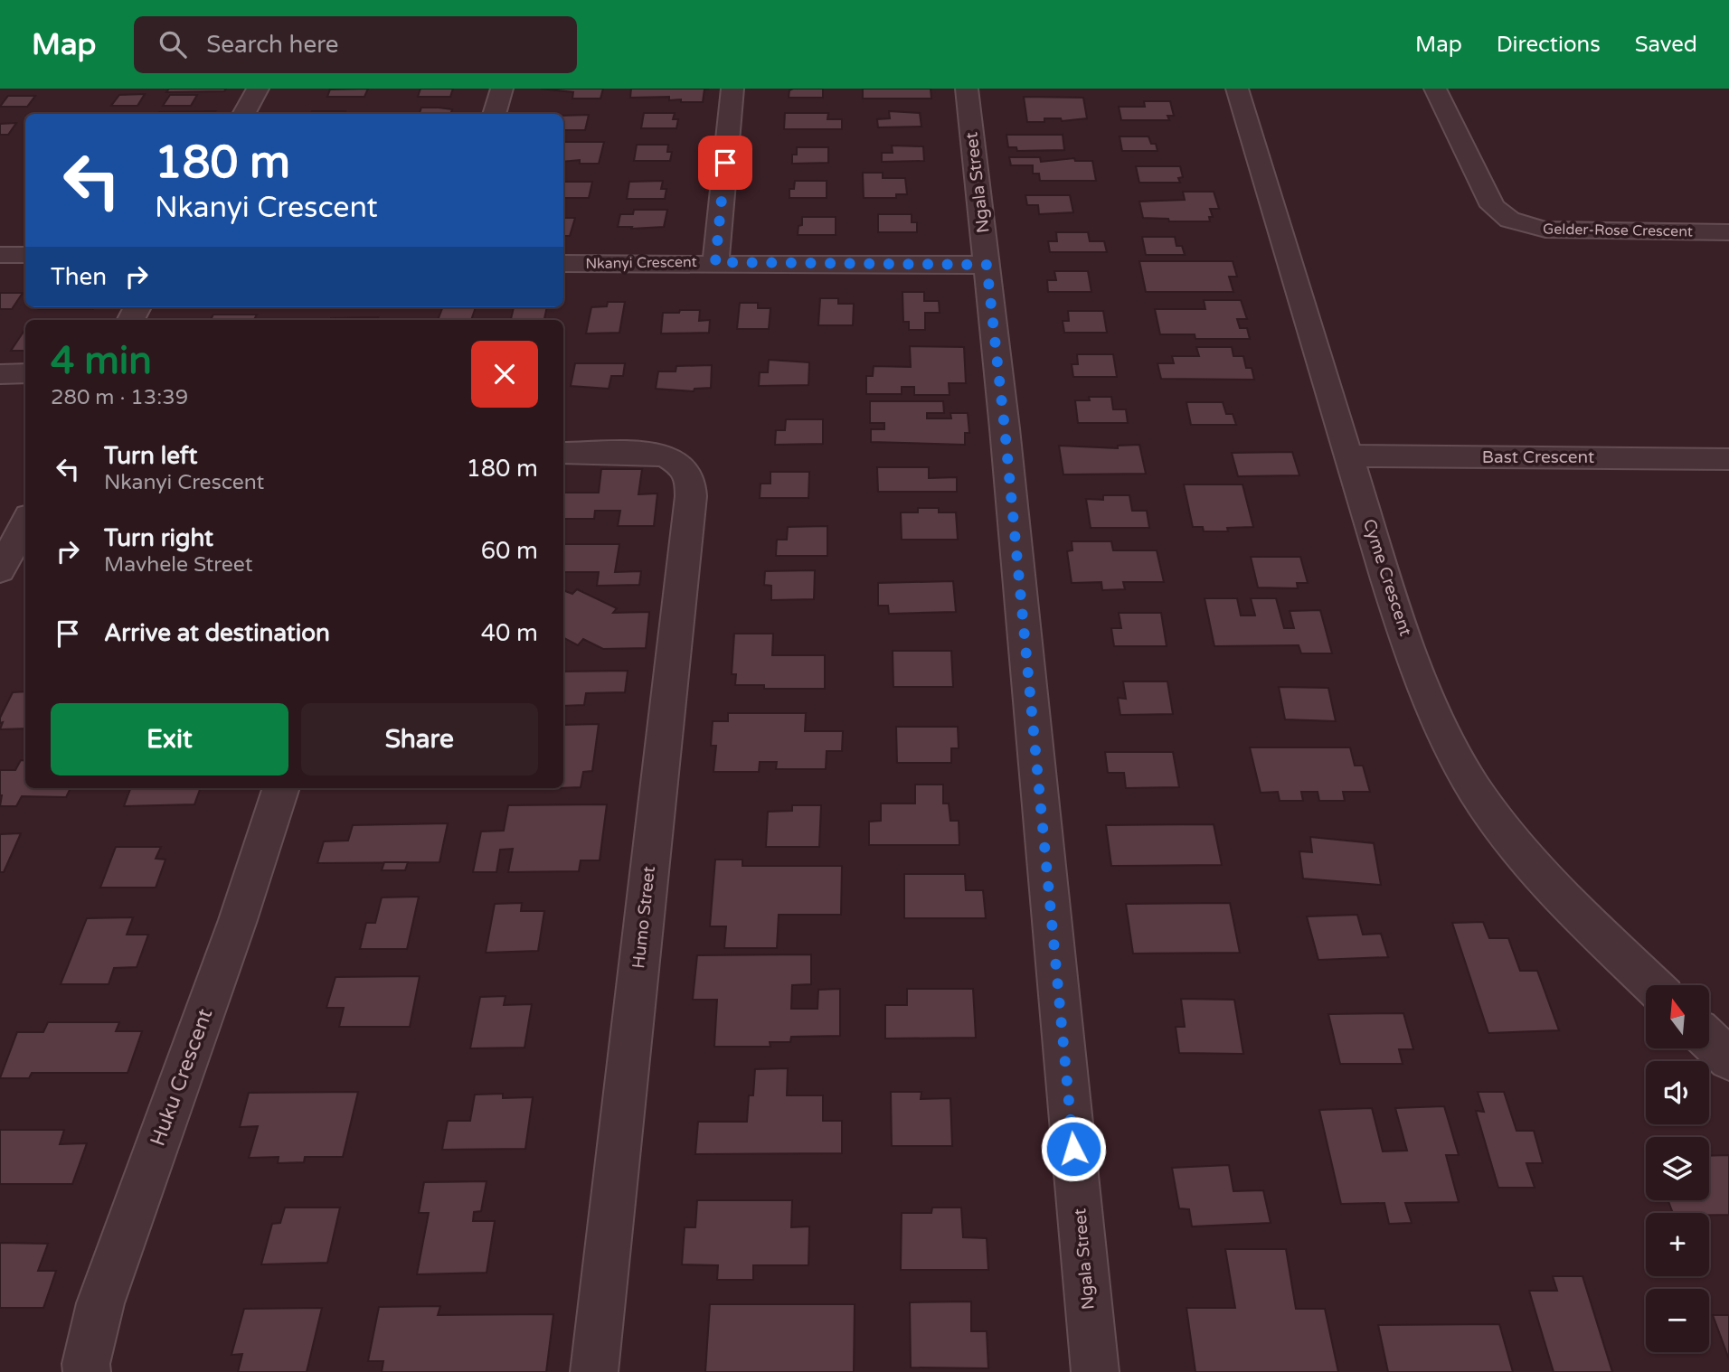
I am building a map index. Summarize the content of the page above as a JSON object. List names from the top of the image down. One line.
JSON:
{"streets":{"street":["Ngala Street","Gelder-Rose Crescent","Nkanyi Crescent","Bast Crescent","Cyme Crescent","Humo Street","Huku Crescent"]},"crossings":[["Ngala Street","Nkanyi Crescent"],["Bast Crescent","Cyme Crescent"]],"north":"top","page":{"header":"Map","search":"Search here","nav":["Map","Directions","Saved"],"turn":["180 m","Nkanyi Crescent"],"then":"Then","heading":["4 min","280 m · 13:39"],"list":[{"name":"Turn left","note":"Nkanyi Crescent","value":"180 m"},{"name":"Turn right","note":"Mavhele Street","value":"60 m"},{"name":"Arrive at destination","value":"40 m"}],"buttons":["Exit","Share"],"map_buttons":["+","−"]}}
